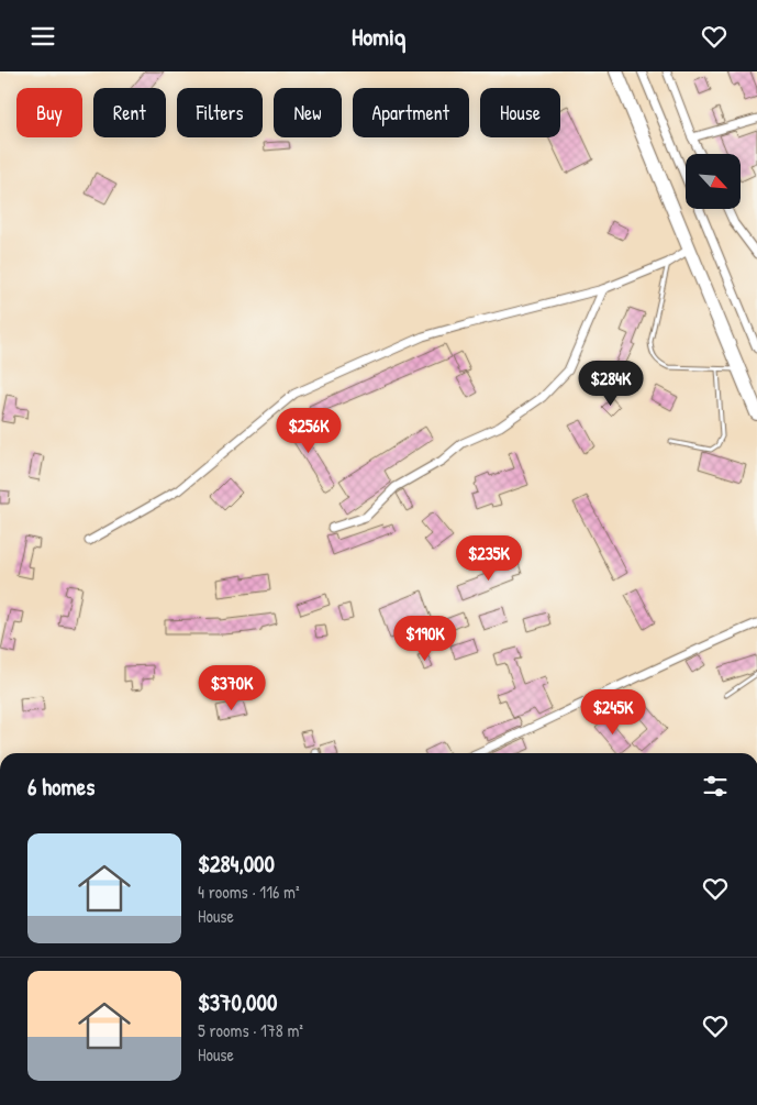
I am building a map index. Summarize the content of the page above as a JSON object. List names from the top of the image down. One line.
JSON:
{"north":"bottom right","page":{"header":"Homiq","chip":["Buy","Rent","Filters","New","Apartment","House"],"price":["$284K","$256K","$235K","$190K","$370K","$245K"],"heading":"6 homes","list":[{"name":"$284,000","note":"4 rooms · 116 m² · House"},{"name":"$370,000","note":"5 rooms · 178 m² · House"}]}}
